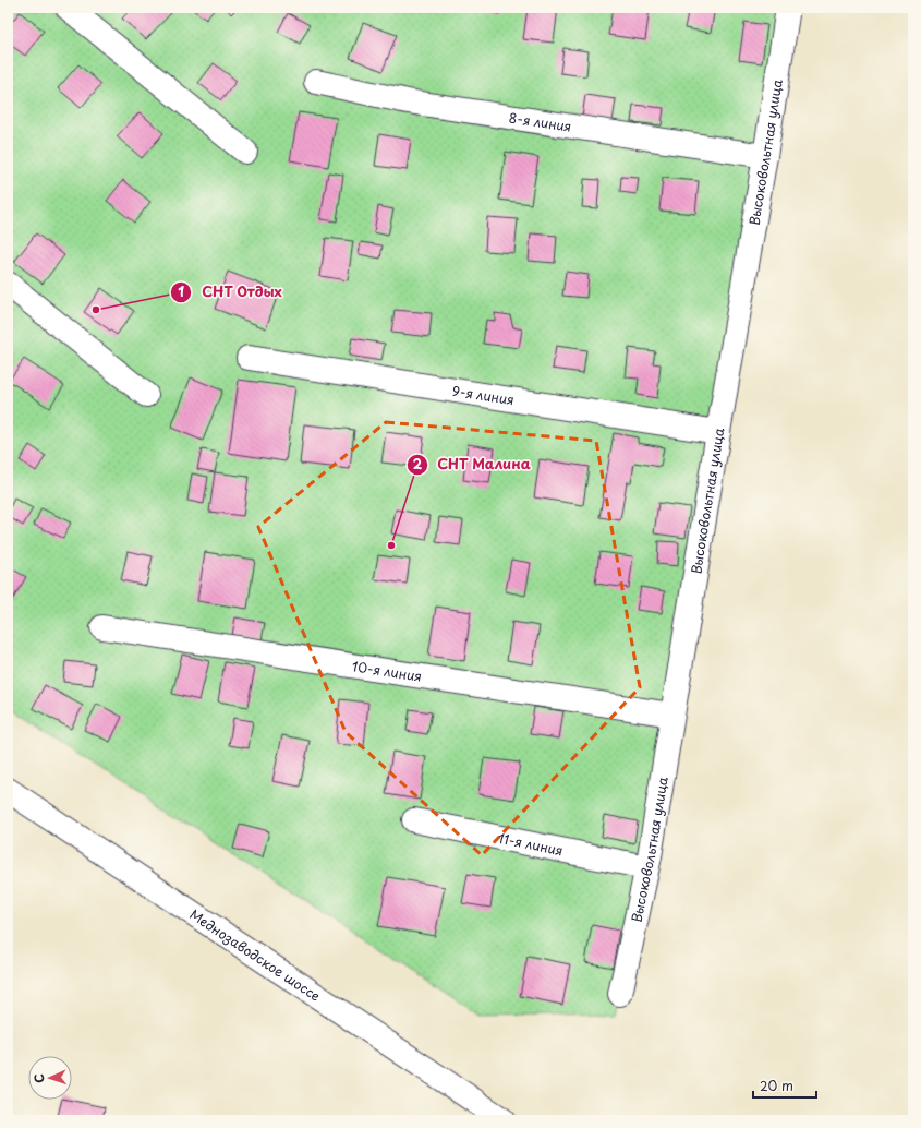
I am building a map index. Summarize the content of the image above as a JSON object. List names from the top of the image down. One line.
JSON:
{"streets":{"street":["8-я линия","Высоковольтная улица","9-я линия","10-я линия","11-я линия","Меднозаводское шоссе"]},"crossings":[["8-я линия","Высоковольтная улица"],["Высоковольтная улица","9-я линия"],["Высоковольтная улица","10-я линия"],["Высоковольтная улица","11-я линия"]],"places":["СНТ Отдых","СНТ Малина"],"scale_bar":"20 m","north":"left"}
